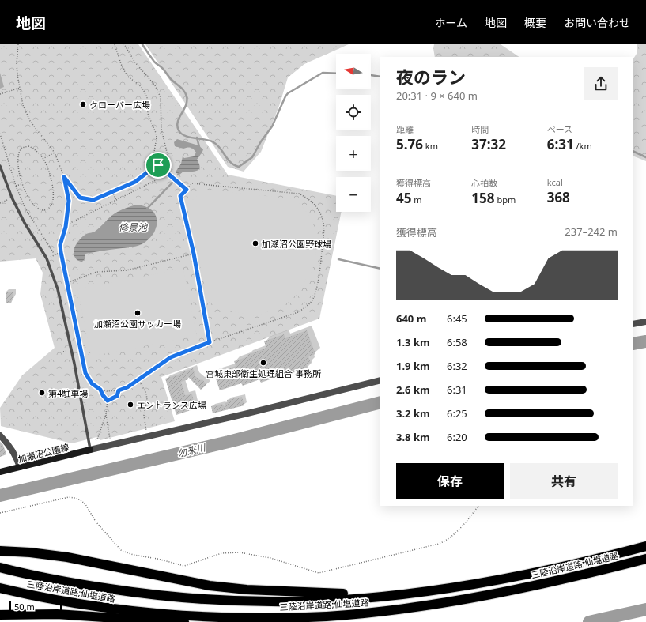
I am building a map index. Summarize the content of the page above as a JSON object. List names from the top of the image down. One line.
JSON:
{"streets":{"highway":["三陸沿岸道路;仙塩道路"],"main road":["加瀬沼公園線"]},"water":["修景池","勿来川"],"places":["クローバー広場","加瀬沼公園野球場","加瀬沼公園サッカー場","宮城東部衛生処理組合 事務所","第4駐車場","エントランス広場"],"scale_bar":"50 m","north":"left","page":{"header":"地図","nav":["ホーム","地図","概要","お問い合わせ"],"map_buttons":["+","−"],"heading":["夜のラン","20:31 · 9 × 640 m"],"stats":[["距離","5.76 km"],["時間","37:32"],["ペース","6:31 /km"],["獲得標高","45 m"],["心拍数","158 bpm"],["kcal","368"]],"chart":["獲得標高","237–242 m"],"list":[{"name":"640 m","note":"6:45"},{"name":"1.3 km","note":"6:58"},{"name":"1.9 km","note":"6:32"},{"name":"2.6 km","note":"6:31"},{"name":"3.2 km","note":"6:25"},{"name":"3.8 km","note":"6:20"}],"buttons":["保存","共有"],"scale":"50 m"}}
